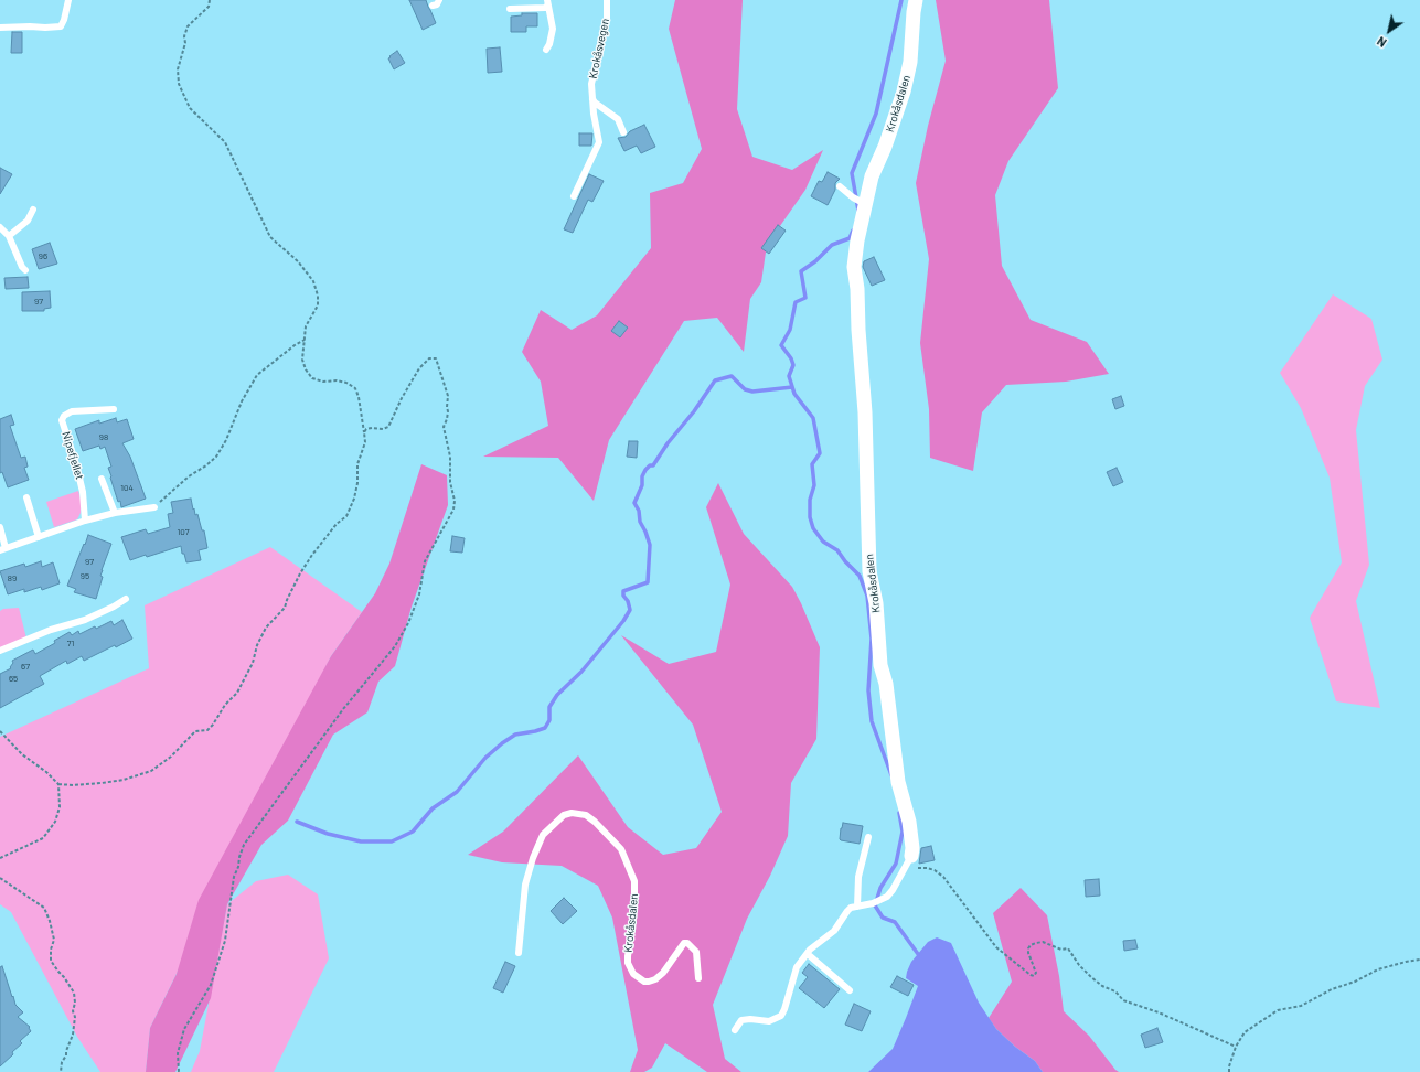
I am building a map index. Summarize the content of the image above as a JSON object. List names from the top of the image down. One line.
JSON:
{"streets":{"street":["Krokåsdalen"],"lane":["Krokåsvegen","Nipefjellet"]},"house_numbers":["96","97","98","104","107","97","95","89","71","67","65"],"north":"bottom left"}
